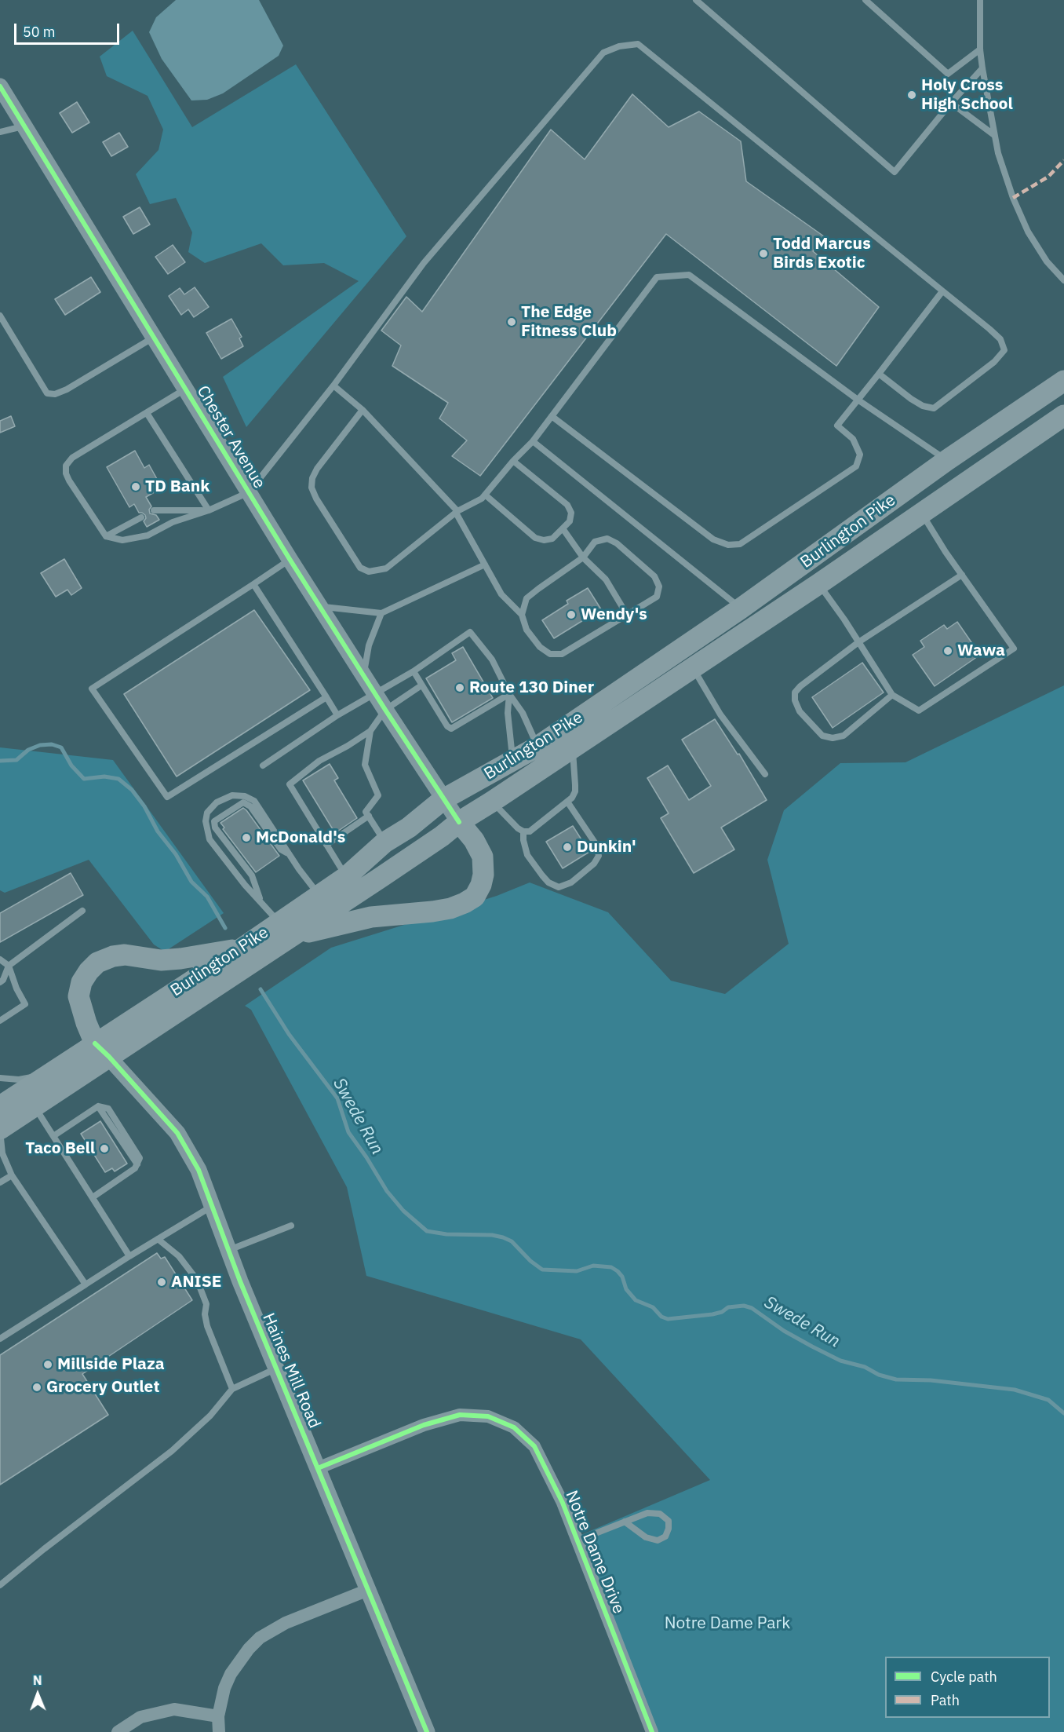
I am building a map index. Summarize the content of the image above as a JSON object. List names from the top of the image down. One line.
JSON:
{"streets":{"highway":["Burlington Pike"],"street":["Chester Avenue","Haines Mill Road","Notre Dame Drive"]},"crossings":[["Chester Avenue","Burlington Pike"],["Burlington Pike","Haines Mill Road"],["Haines Mill Road","Notre Dame Drive"]],"water":["Swede Run"],"parks":["Notre Dame Park"],"places":["Holy Cross High School","Todd Marcus Birds Exotic","The Edge Fitness Club","TD Bank","Wendy's","Wawa","Route 130 Diner","McDonald's","Dunkin'","Taco Bell","ANISE","Millside Plaza","Grocery Outlet"],"legend":["Cycle path","Path"],"scale_bar":"50 m","north":"top"}
